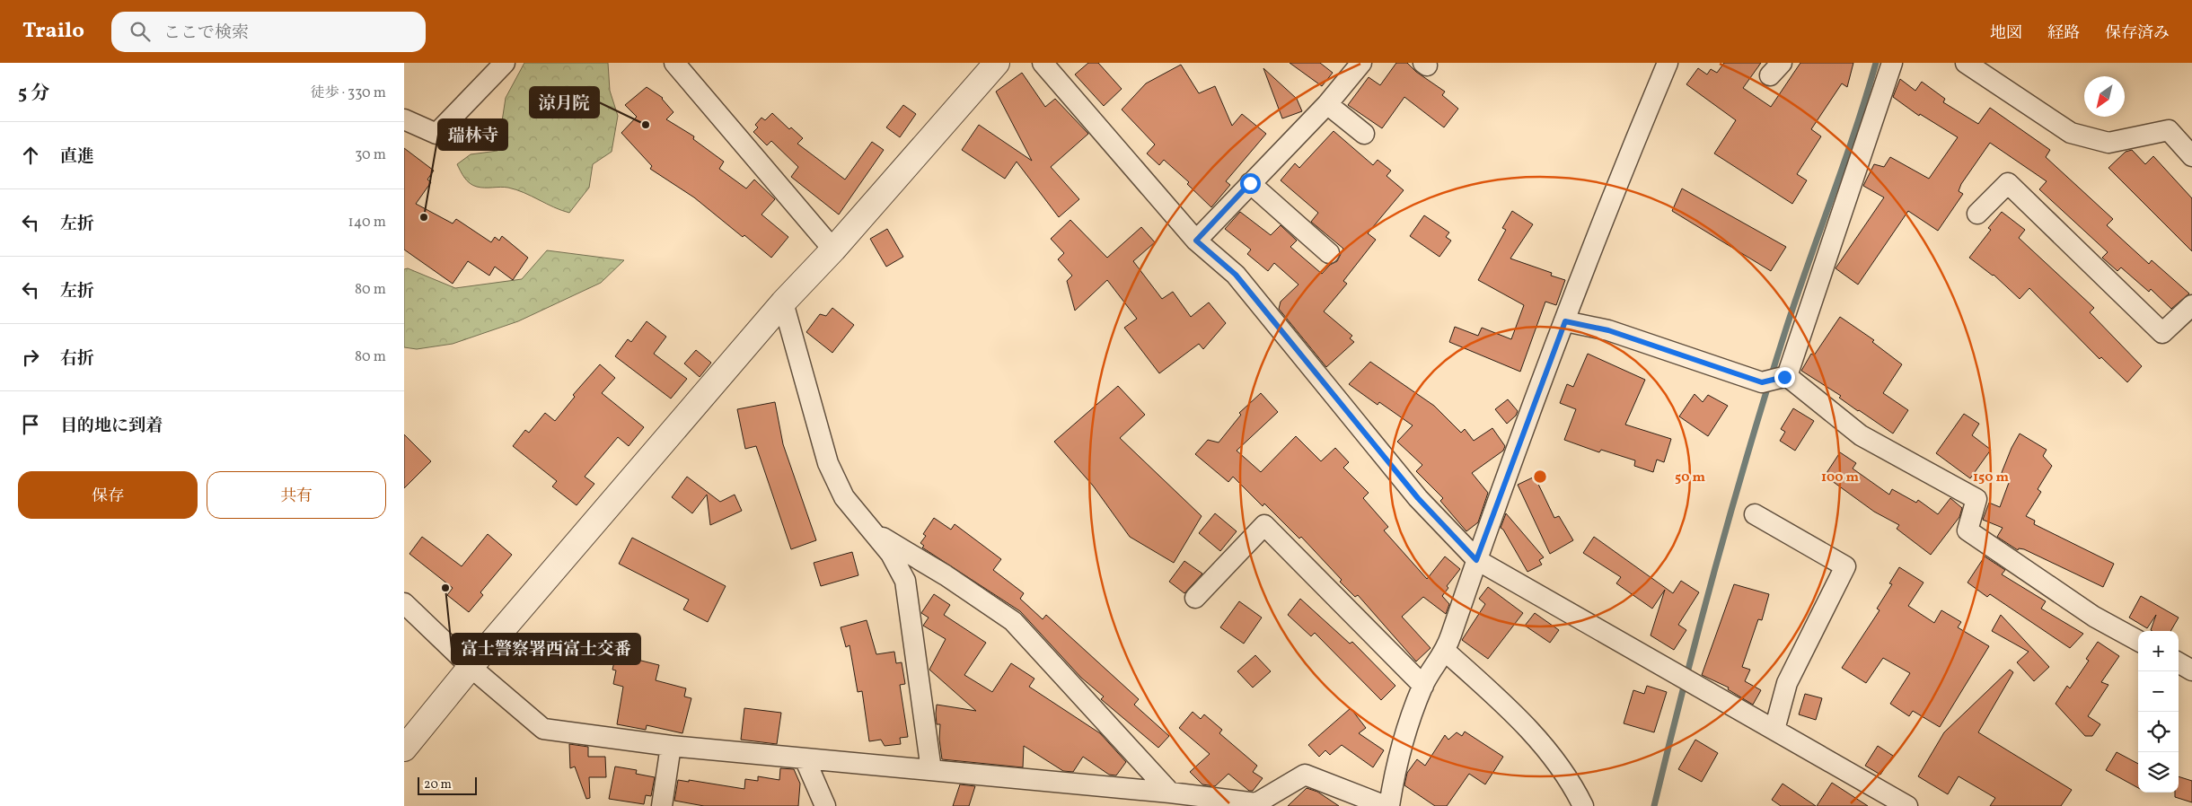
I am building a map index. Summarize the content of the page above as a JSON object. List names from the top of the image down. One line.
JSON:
{"places":["涼月院","瑞林寺","富士警察署西富士交番"],"scale_bar":"20 m","north":"bottom left","page":{"header":"Trailo","search":"ここで検索","nav":["地図","経路","保存済み"],"heading":["5 分","徒歩 · 330 m"],"list":[["直進","30 m"],["左折","140 m"],["左折","80 m"],["右折","80 m"],"目的地に到着"],"buttons":["保存","共有"],"map_buttons":["+","−"],"scale":"20 m"},"rings":["50 m","100 m","150 m"]}
